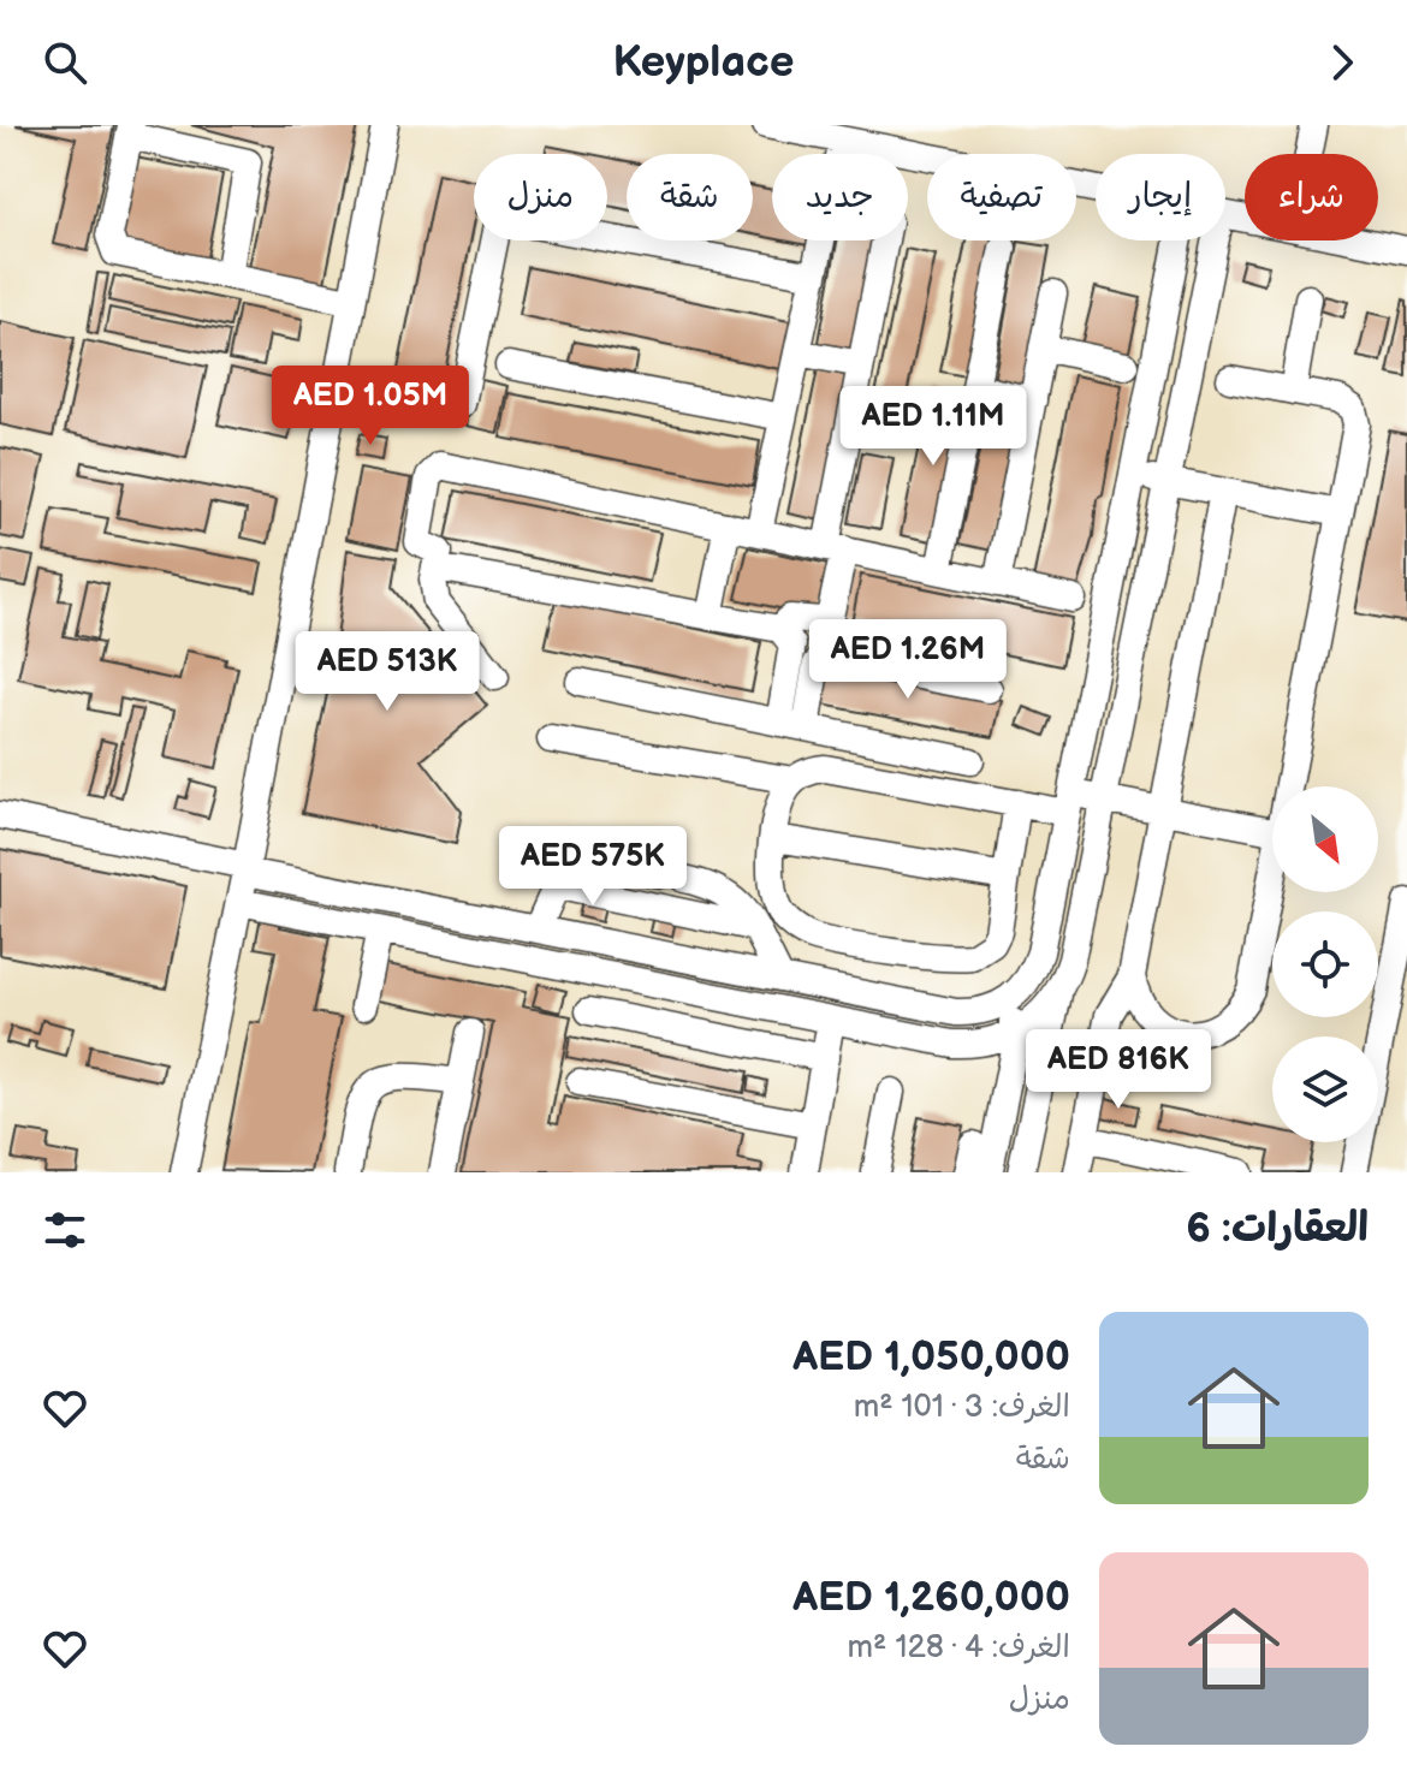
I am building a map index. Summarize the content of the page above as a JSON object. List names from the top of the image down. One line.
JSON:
{"north":"bottom right","page":{"header":"Keyplace","chip":["شراء","إيجار","تصفية","جديد","شقة","منزل"],"price":["AED 1.05M","AED 1.11M","AED 1.26M","AED 513K","AED 575K","AED 816K"],"heading":"العقارات: 6","list":[{"name":"AED 1,050,000","note":"الغرف: 3 · 101 m² · شقة"},{"name":"AED 1,260,000","note":"الغرف: 4 · 128 m² · منزل"}]}}
